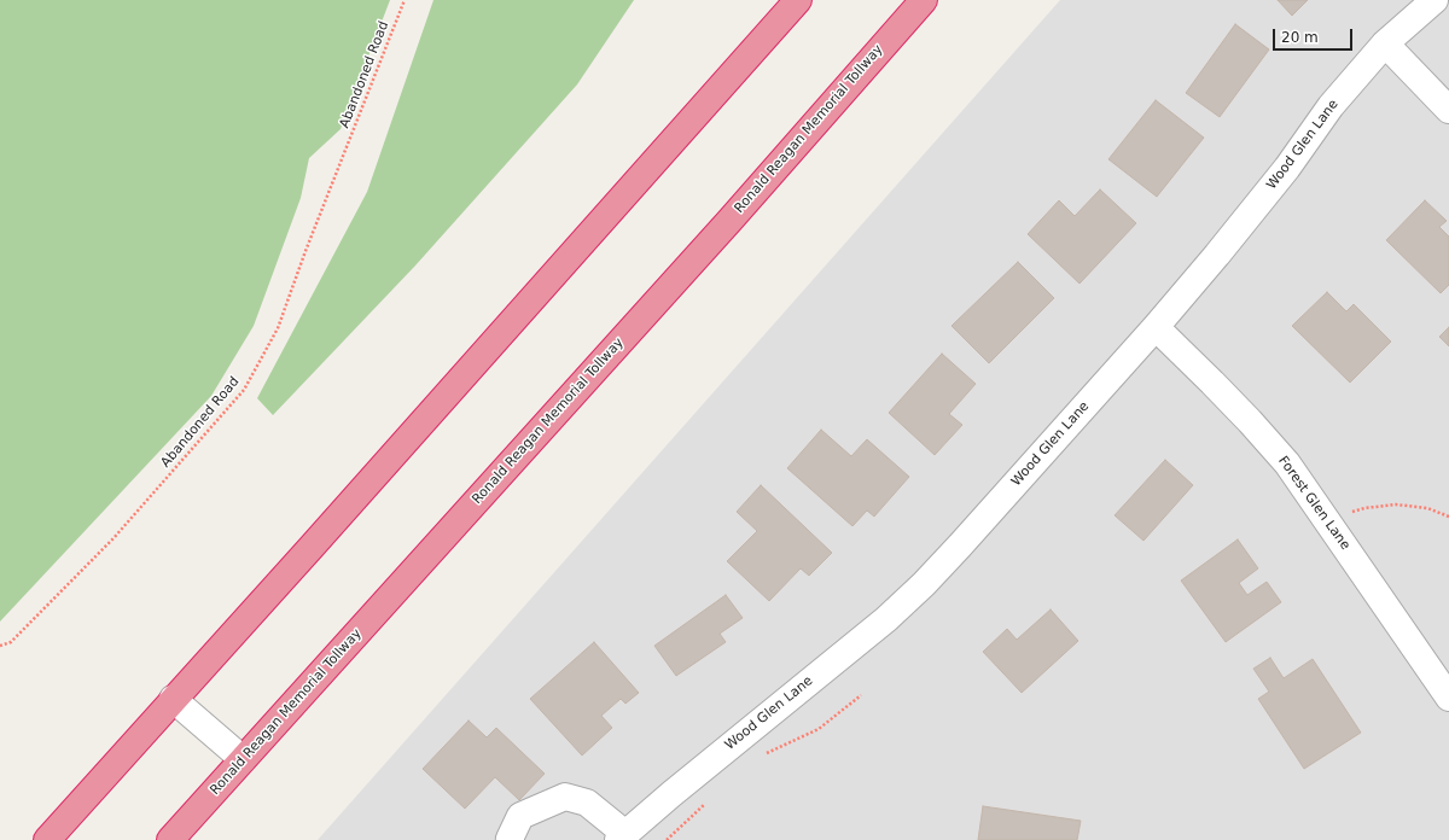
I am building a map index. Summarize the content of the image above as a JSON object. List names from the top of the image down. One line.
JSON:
{"streets":{"highway":["Ronald Reagan Memorial Tollway"],"street":["Wood Glen Lane","Forest Glen Lane"],"path":["Abandoned Road"]},"crossings":[["Wood Glen Lane","Forest Glen Lane"]],"scale_bar":"20 m"}
